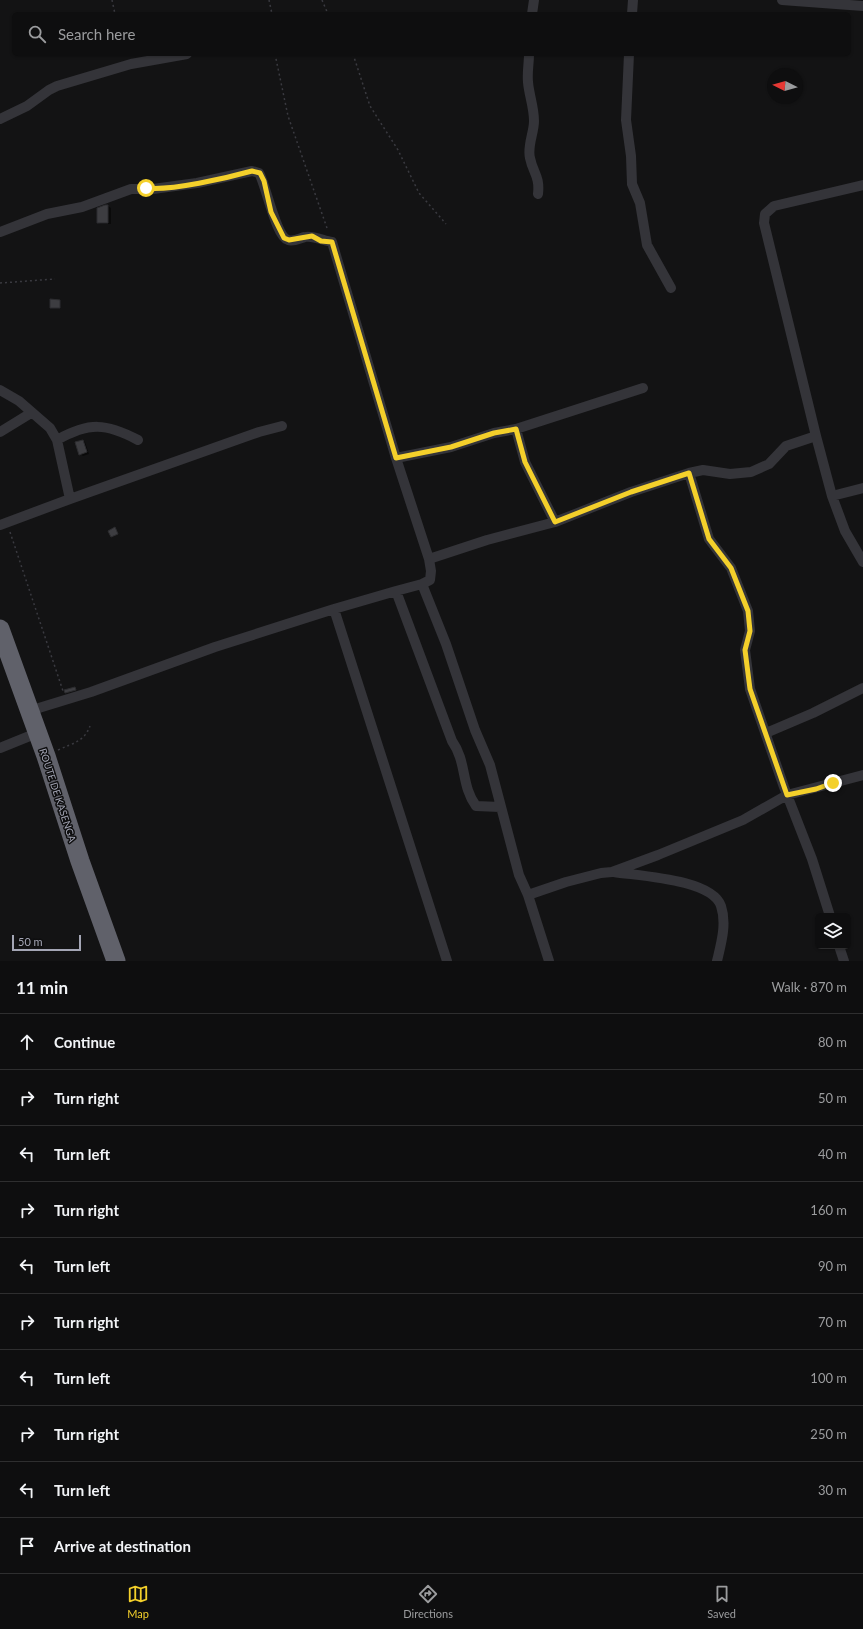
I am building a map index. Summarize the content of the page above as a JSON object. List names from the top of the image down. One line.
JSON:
{"streets":{"highway":["ROUTE DE KASENGA"]},"scale_bar":"50 m","north":"left","page":{"search":"Search here","scale":"50 m","heading":["11 min","Walk · 870 m"],"list":[["Continue","80 m"],["Turn right","50 m"],["Turn left","40 m"],["Turn right","160 m"],["Turn left","90 m"],["Turn right","70 m"],["Turn left","100 m"],["Turn right","250 m"],["Turn left","30 m"],"Arrive at destination"],"nav":["Map","Directions","Saved"]}}
